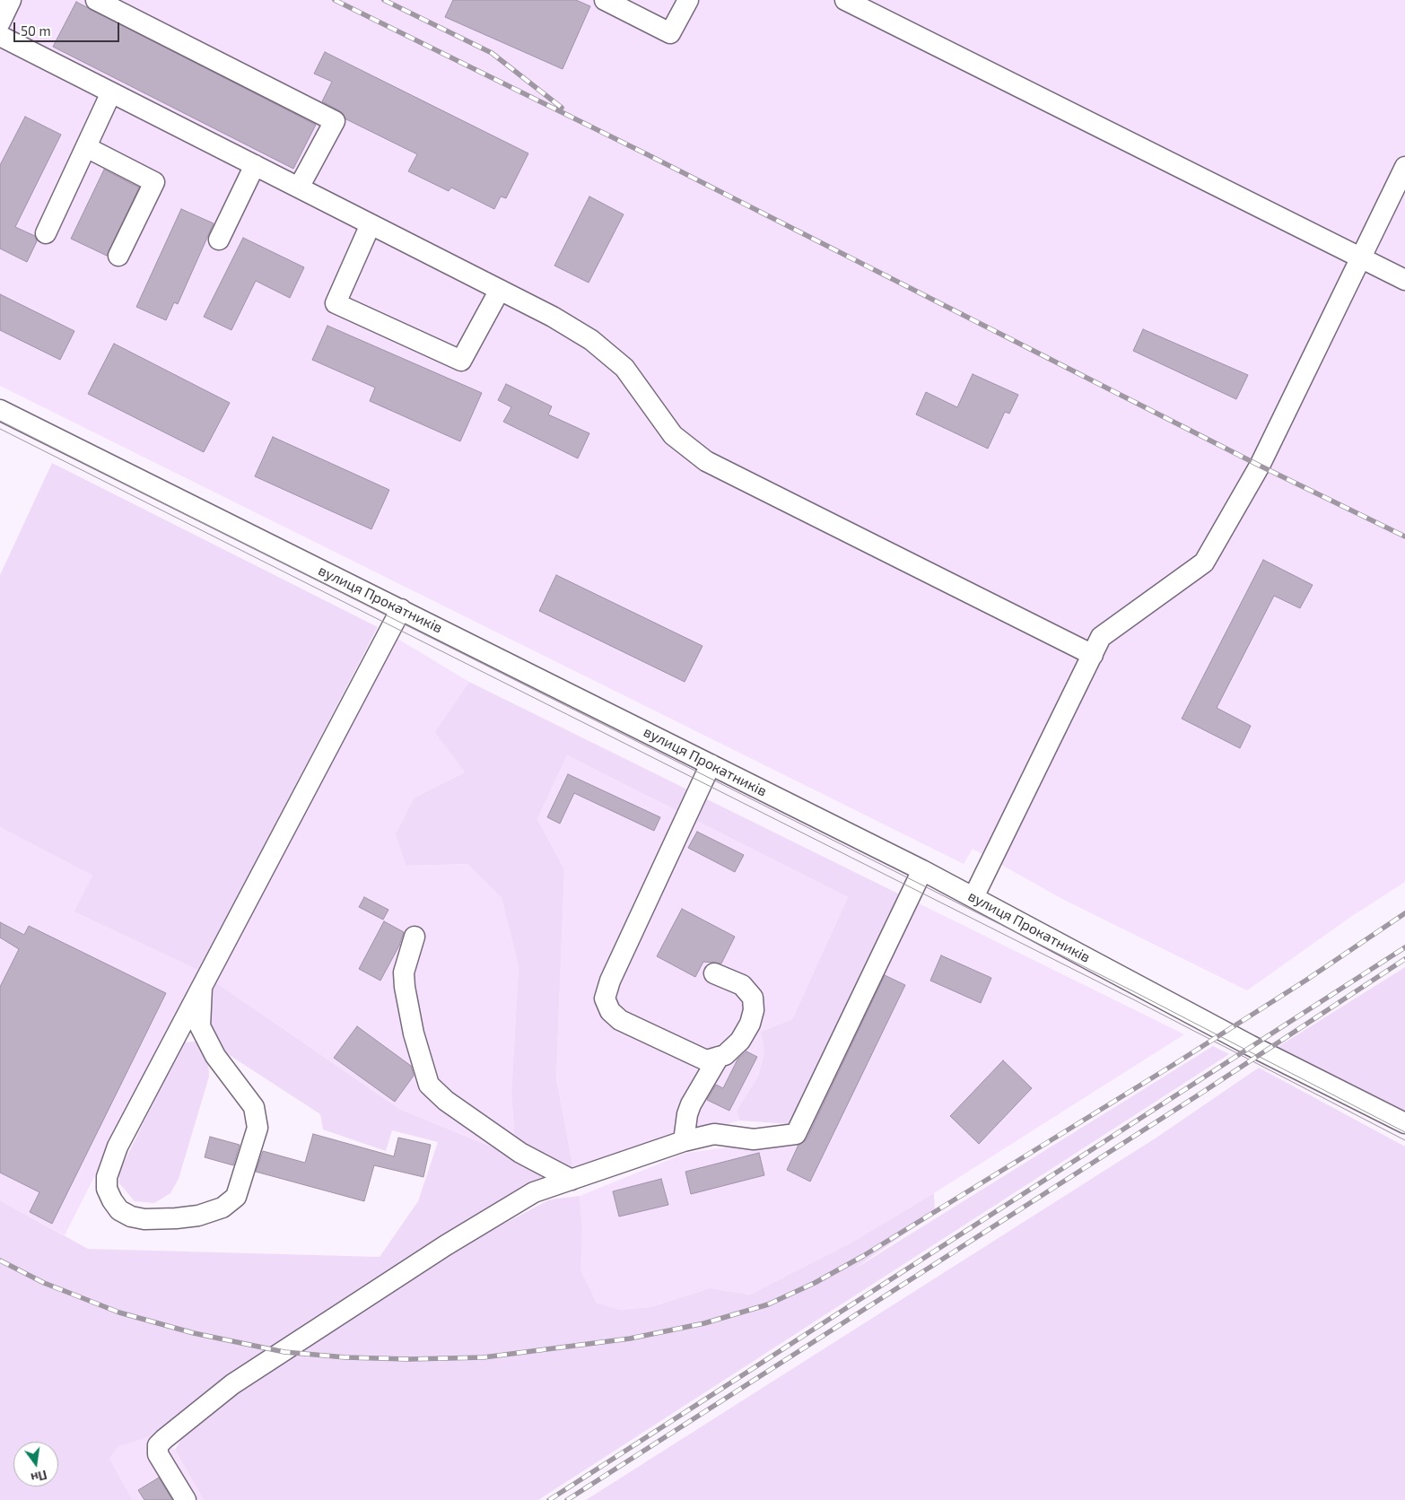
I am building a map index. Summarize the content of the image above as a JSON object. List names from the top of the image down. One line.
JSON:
{"streets":{"street":["вулиця Прокатників"]},"scale_bar":"50 m","north":"bottom"}
